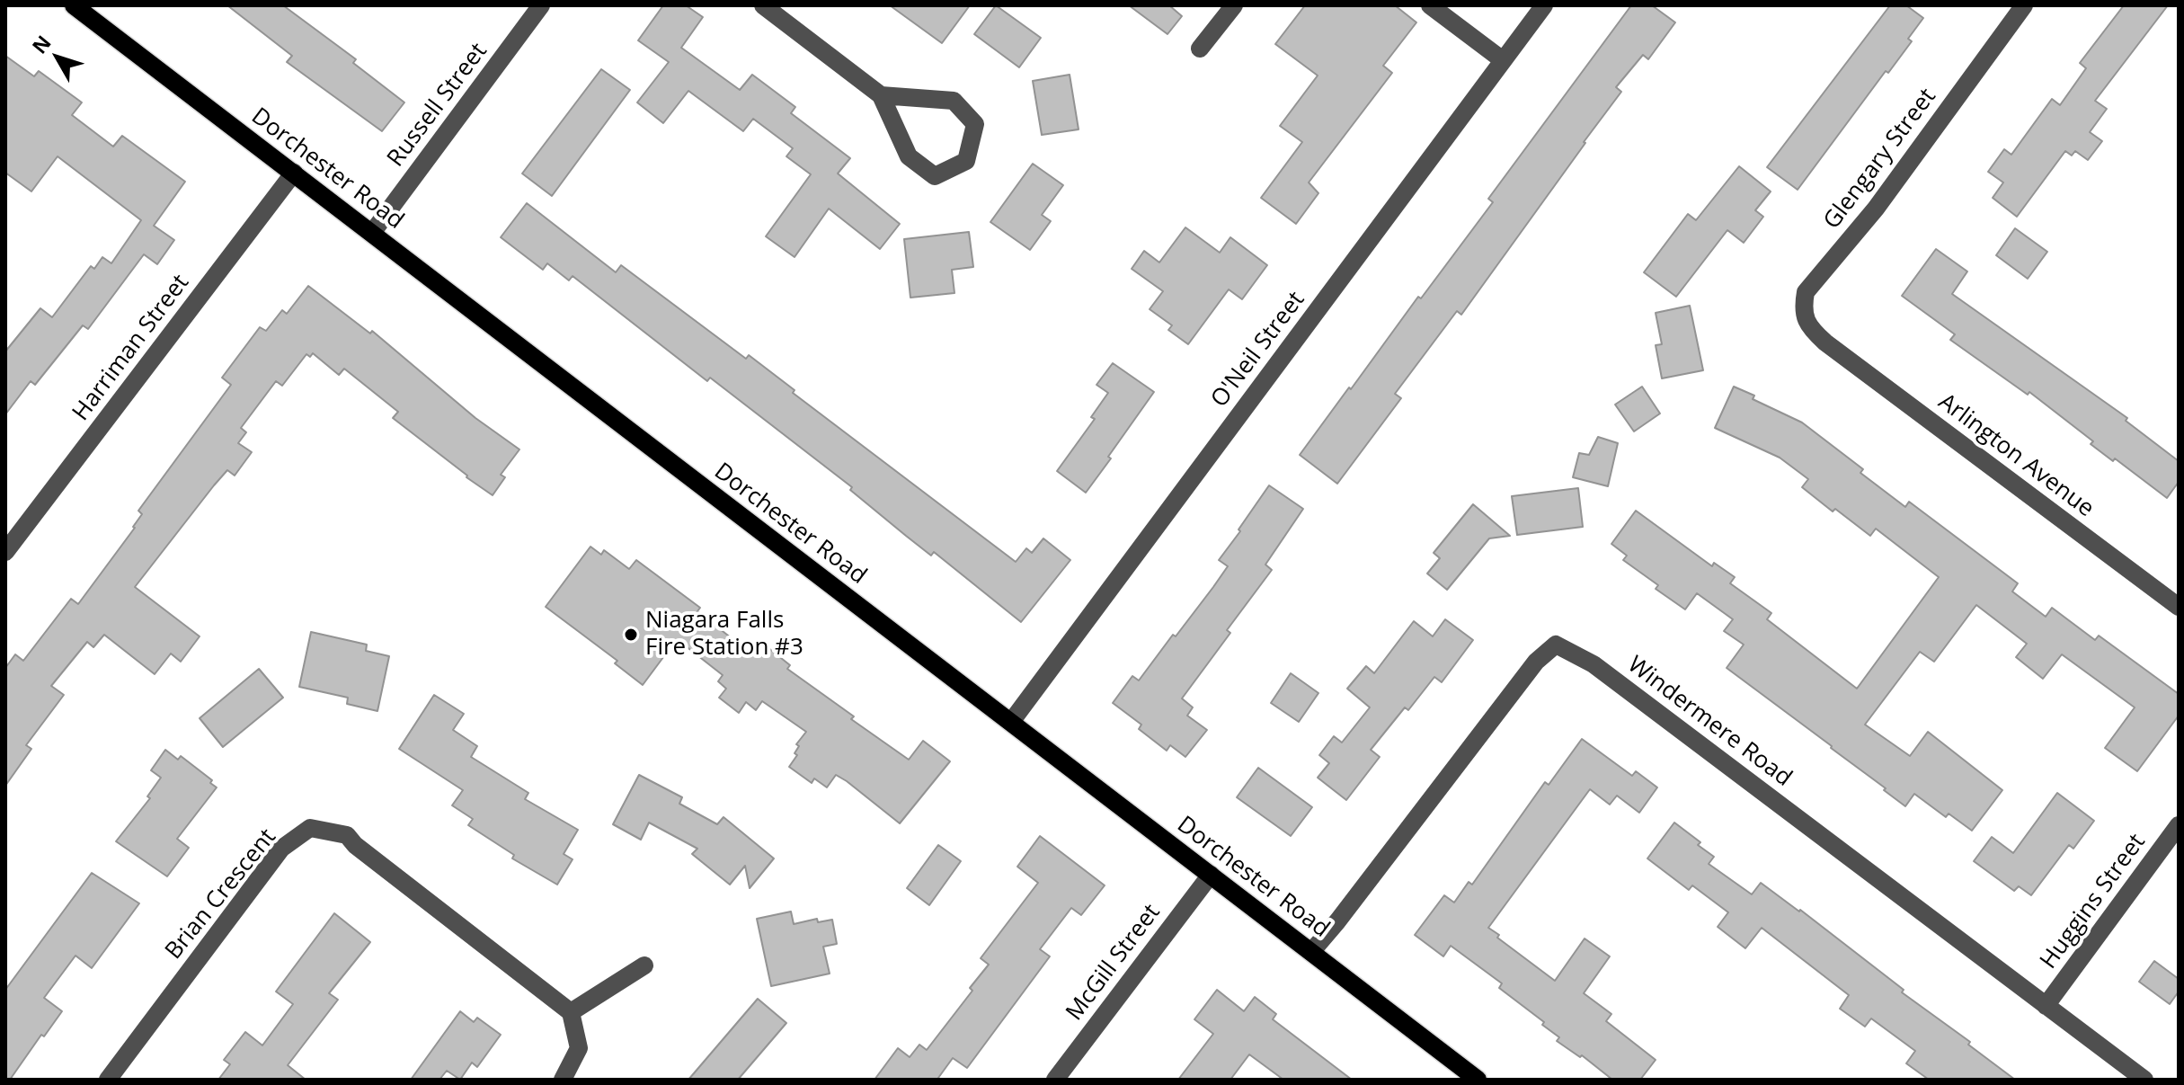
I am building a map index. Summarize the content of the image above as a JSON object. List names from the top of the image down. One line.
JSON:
{"streets":{"main road":["Dorchester Road"],"street":["Russell Street","Glengary Street","Harriman Street","O'Neil Street","Arlington Avenue","Windermere Road","Brian Crescent","Huggins Street","McGill Street"]},"crossings":[["Russell Street","Dorchester Road"],["Glengary Street","Arlington Avenue"],["Dorchester Road","Harriman Street"],["Dorchester Road","O'Neil Street"],["Dorchester Road","Windermere Road"],["Dorchester Road","McGill Street"],["Windermere Road","Huggins Street"]],"places":["Niagara Falls Fire Station #3"],"north":"top left"}
